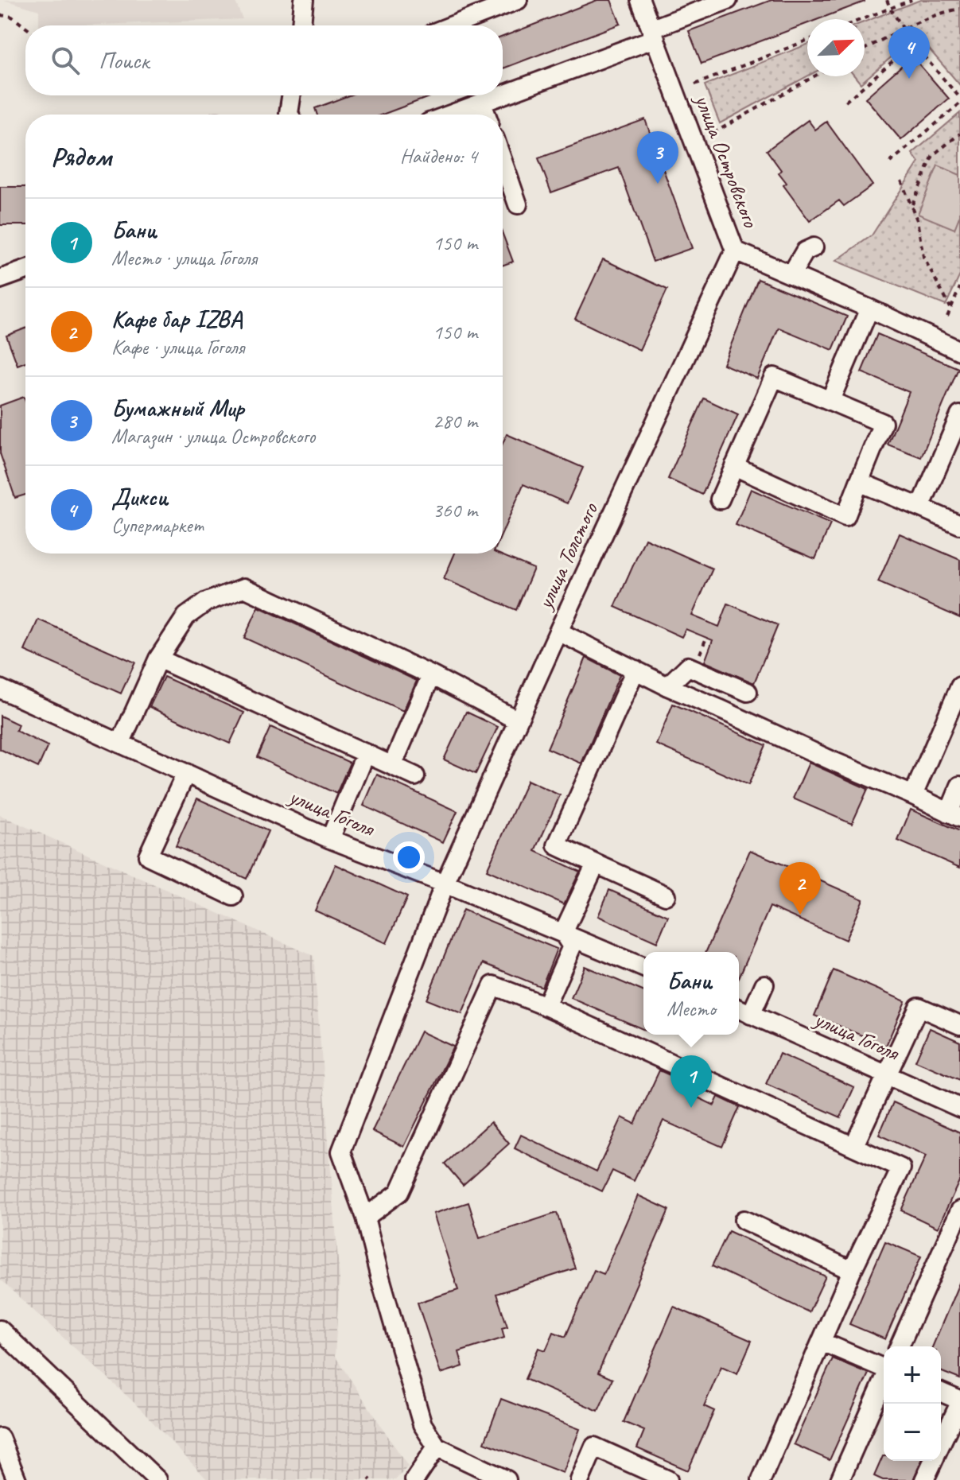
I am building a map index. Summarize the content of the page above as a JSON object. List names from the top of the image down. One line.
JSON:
{"streets":{"street":["улица Островского","улица Толстого","улица Гоголя"]},"crossings":[["улица Островского","улица Толстого"],["улица Толстого","улица Гоголя"]],"north":"top right","page":{"search":"Поиск","pins":["4","3","2","1"],"heading":["Рядом","Найдено: 4"],"list":[{"mark":"1","name":"Бани","note":"Место · улица Гоголя","value":"150 m"},{"mark":"2","name":"Кафе бар IZBA","note":"Кафе · улица Гоголя","value":"150 m"},{"mark":"3","name":"Бумажный Мир","note":"Магазин · улица Островского","value":"280 m"},{"mark":"4","name":"Дикси","note":"Супермаркет","value":"360 m"}],"popup":["Бани","Место"],"map_buttons":["+","−"]}}
